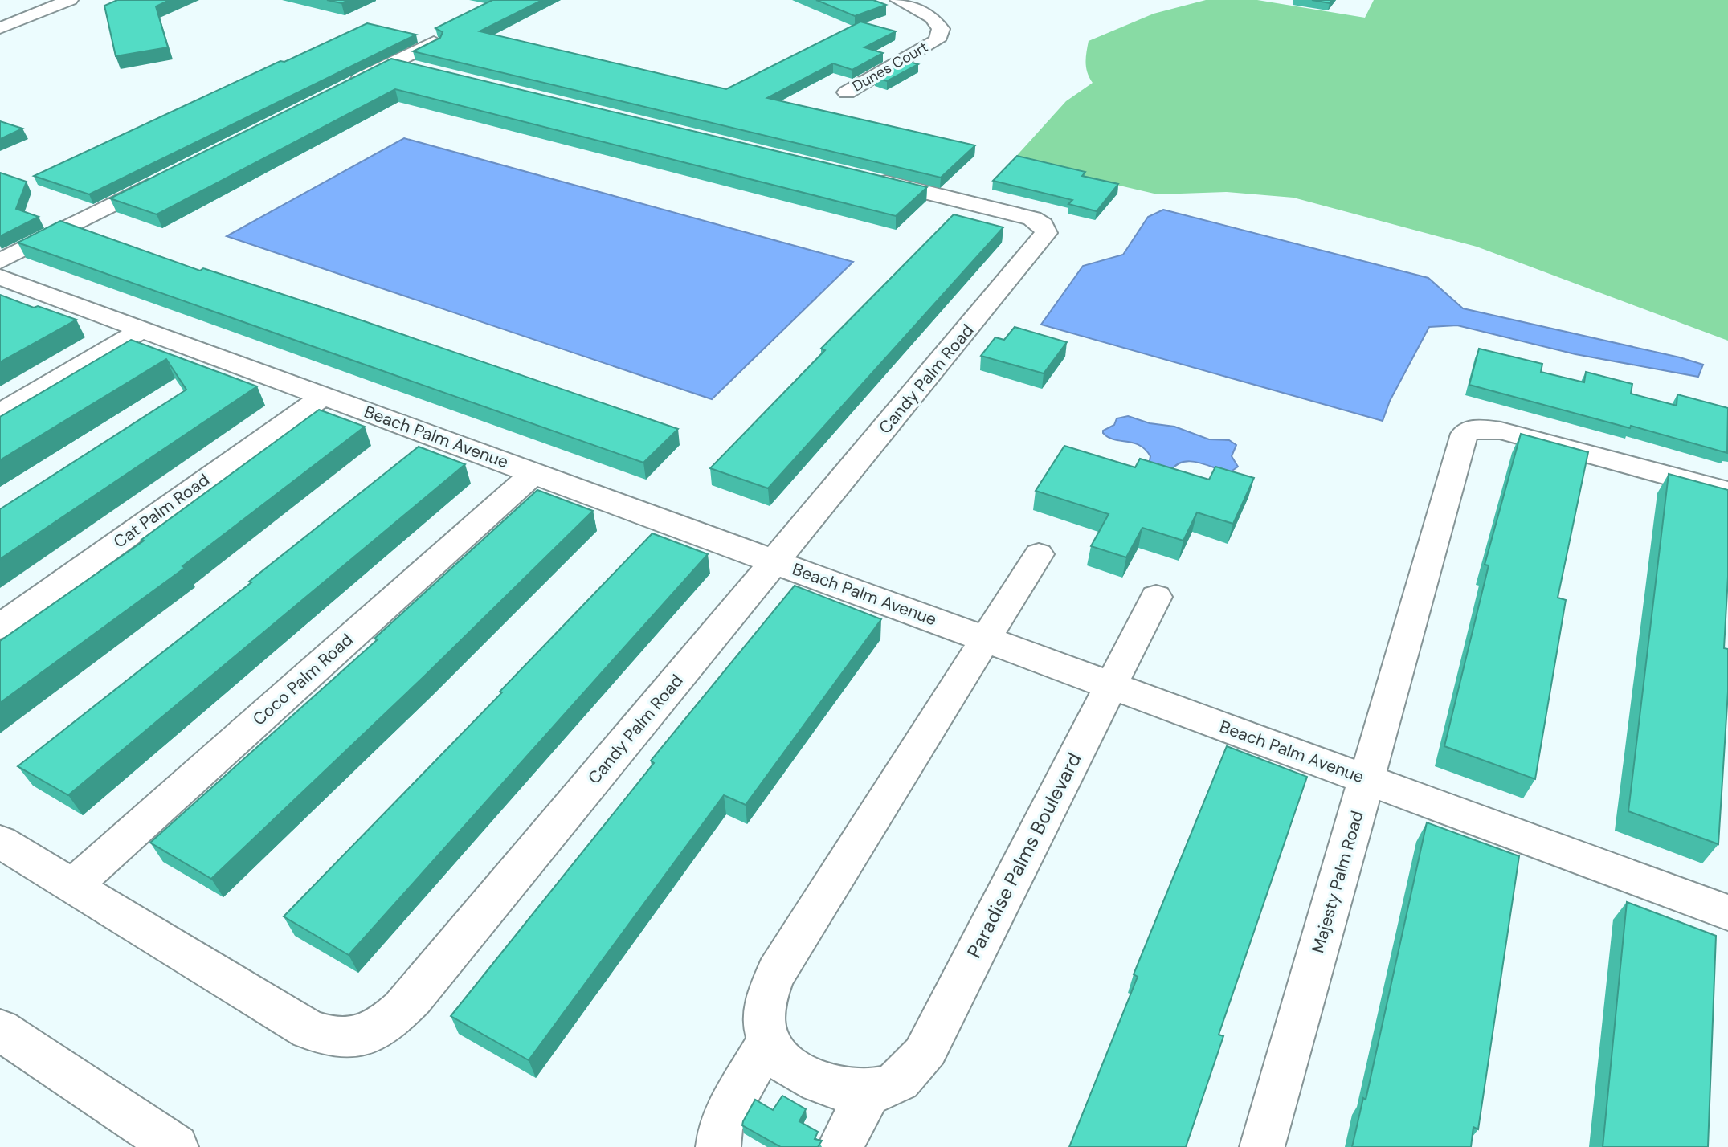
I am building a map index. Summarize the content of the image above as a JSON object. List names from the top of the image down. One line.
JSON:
{"streets":{"street":["Dunes Court","Candy Palm Road","Beach Palm Avenue","Cat Palm Road","Coco Palm Road","Paradise Palms Boulevard","Majesty Palm Road"]},"crossings":[["Candy Palm Road","Beach Palm Avenue"],["Candy Palm Road","Coco Palm Road"],["Beach Palm Avenue","Cat Palm Road"],["Beach Palm Avenue","Coco Palm Road"],["Beach Palm Avenue","Paradise Palms Boulevard"],["Beach Palm Avenue","Majesty Palm Road"]]}
